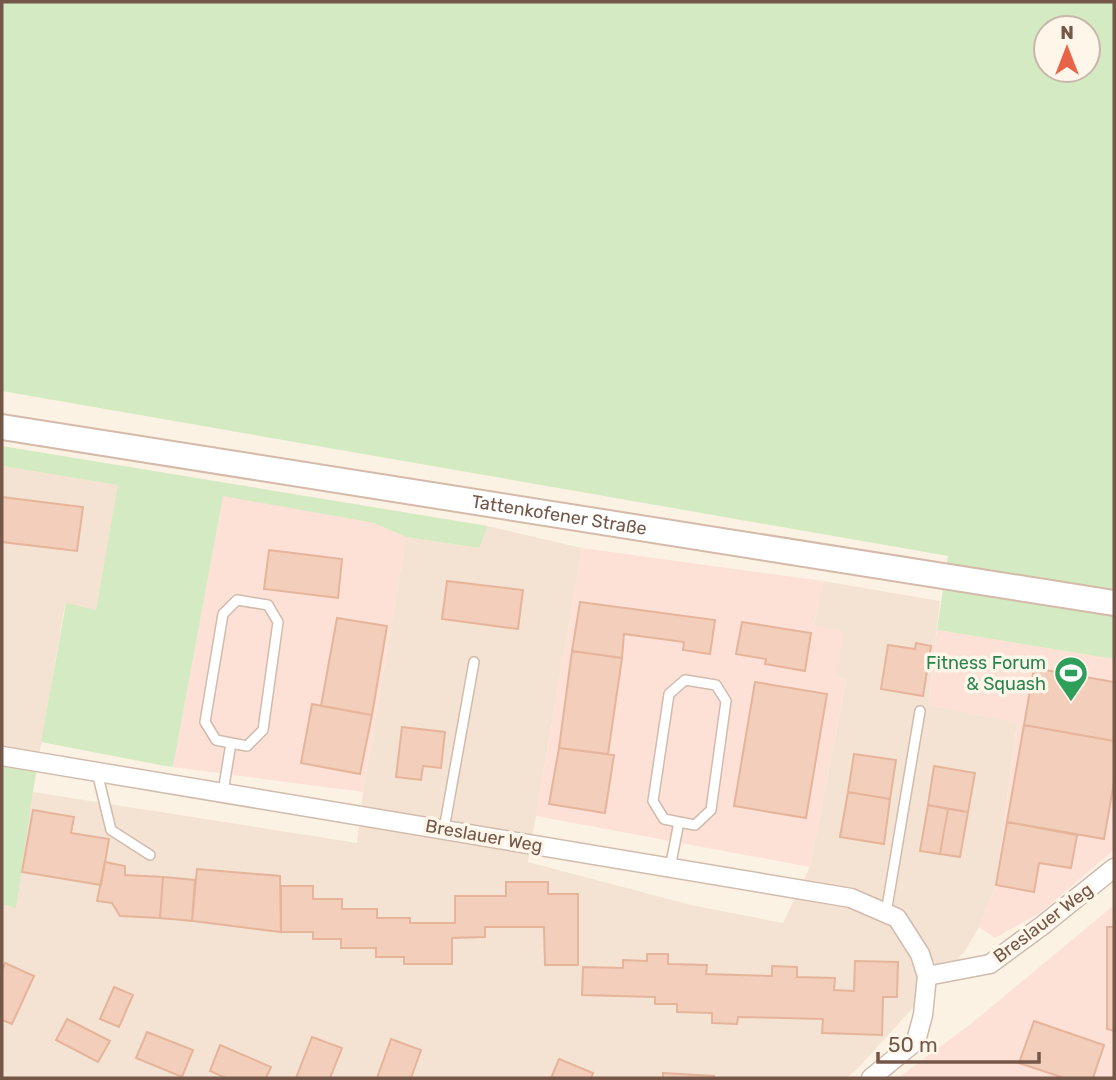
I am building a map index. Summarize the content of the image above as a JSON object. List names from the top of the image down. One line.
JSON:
{"streets":{"main road":["Tattenkofener Straße"],"street":["Breslauer Weg"]},"places":{"sports":["Fitness Forum & Squash"]},"scale_bar":"50 m","north":"top"}
